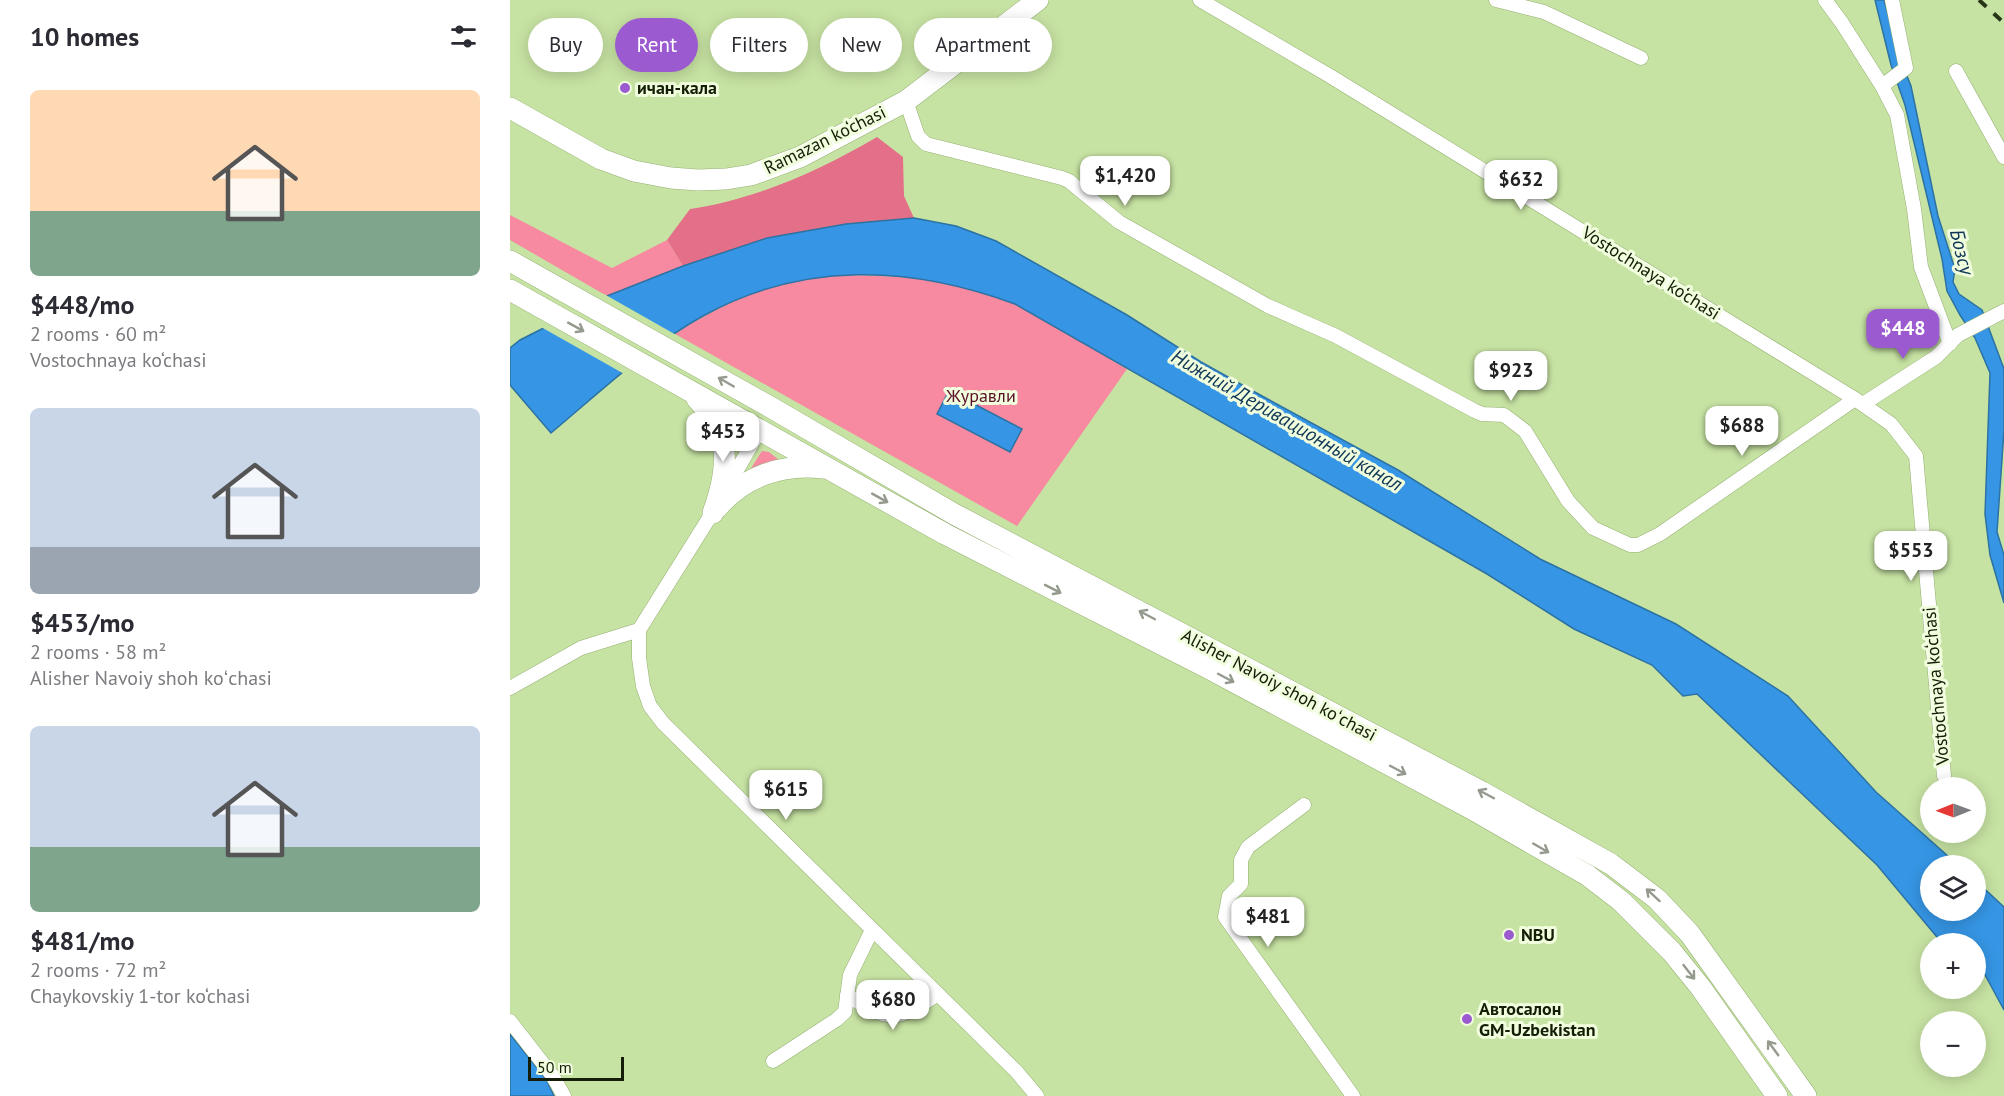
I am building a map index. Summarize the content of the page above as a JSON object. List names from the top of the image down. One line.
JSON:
{"streets":{"main road":["Ramazan ko‘chasi","Alisher Navoiy shoh koʻchasi"],"street":["Vostochnaya ko‘chasi"]},"water":["Бозсу","Нижний Деривационный канал"],"parks":["Журавли"],"places":["ичан-кала","NBU","Автосалон GM-Uzbekistan"],"scale_bar":"50 m","north":"left","page":{"heading":"10 homes","chip":["Buy","Rent","Filters","New","Apartment"],"list":[{"name":"$448/mo","note":"2 rooms · 60 m² · Vostochnaya ko‘chasi"},{"name":"$453/mo","note":"2 rooms · 58 m² · Alisher Navoiy shoh koʻchasi"},{"name":"$481/mo","note":"2 rooms · 72 m² · Chaykovskiy 1-tor ko‘chasi"}],"price":["$1,420","$632","$448","$923","$688","$453","$553","$615","$481","$680"],"map_buttons":["+","−"],"scale":"50 m"}}
